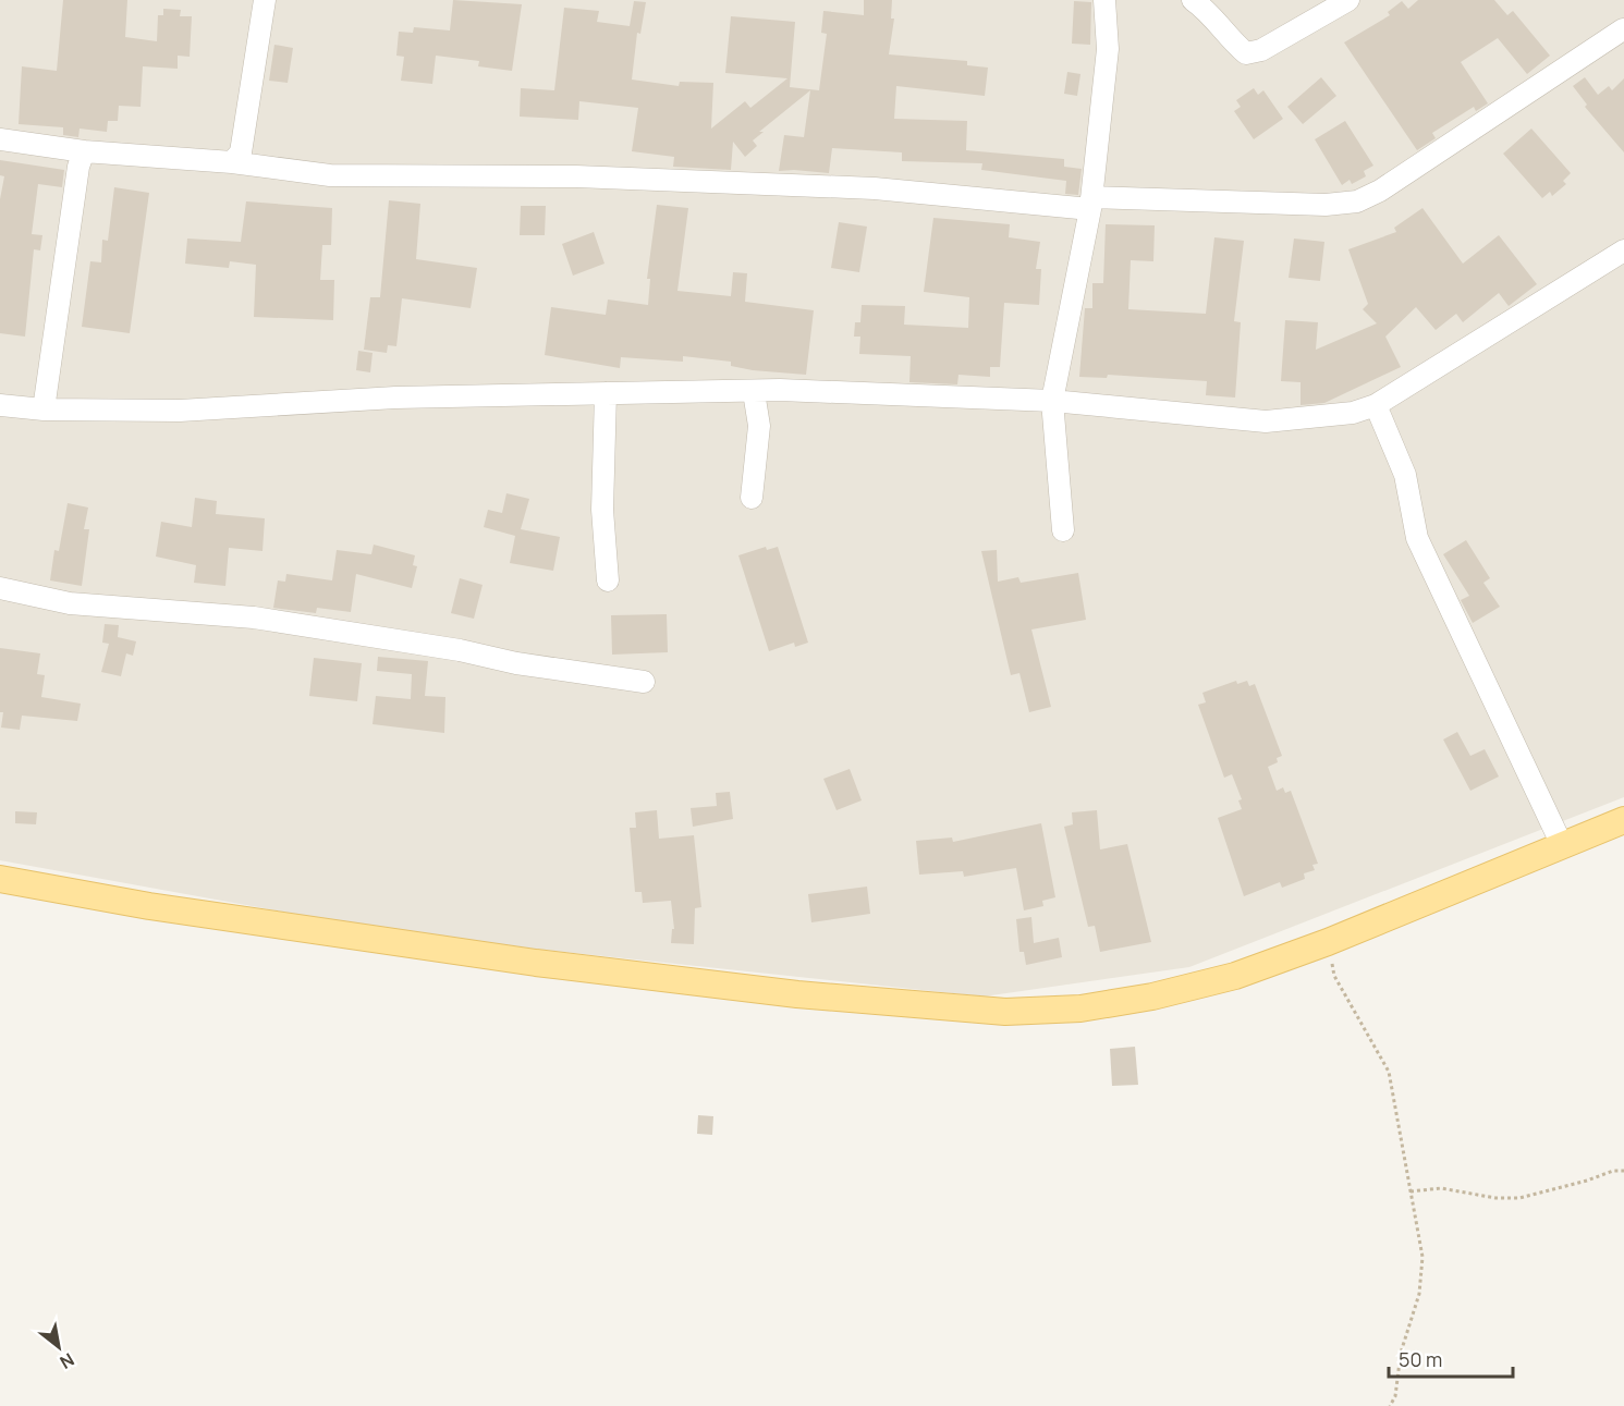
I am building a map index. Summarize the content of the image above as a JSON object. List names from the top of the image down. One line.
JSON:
{"scale_bar":"50 m","north":"bottom right"}
